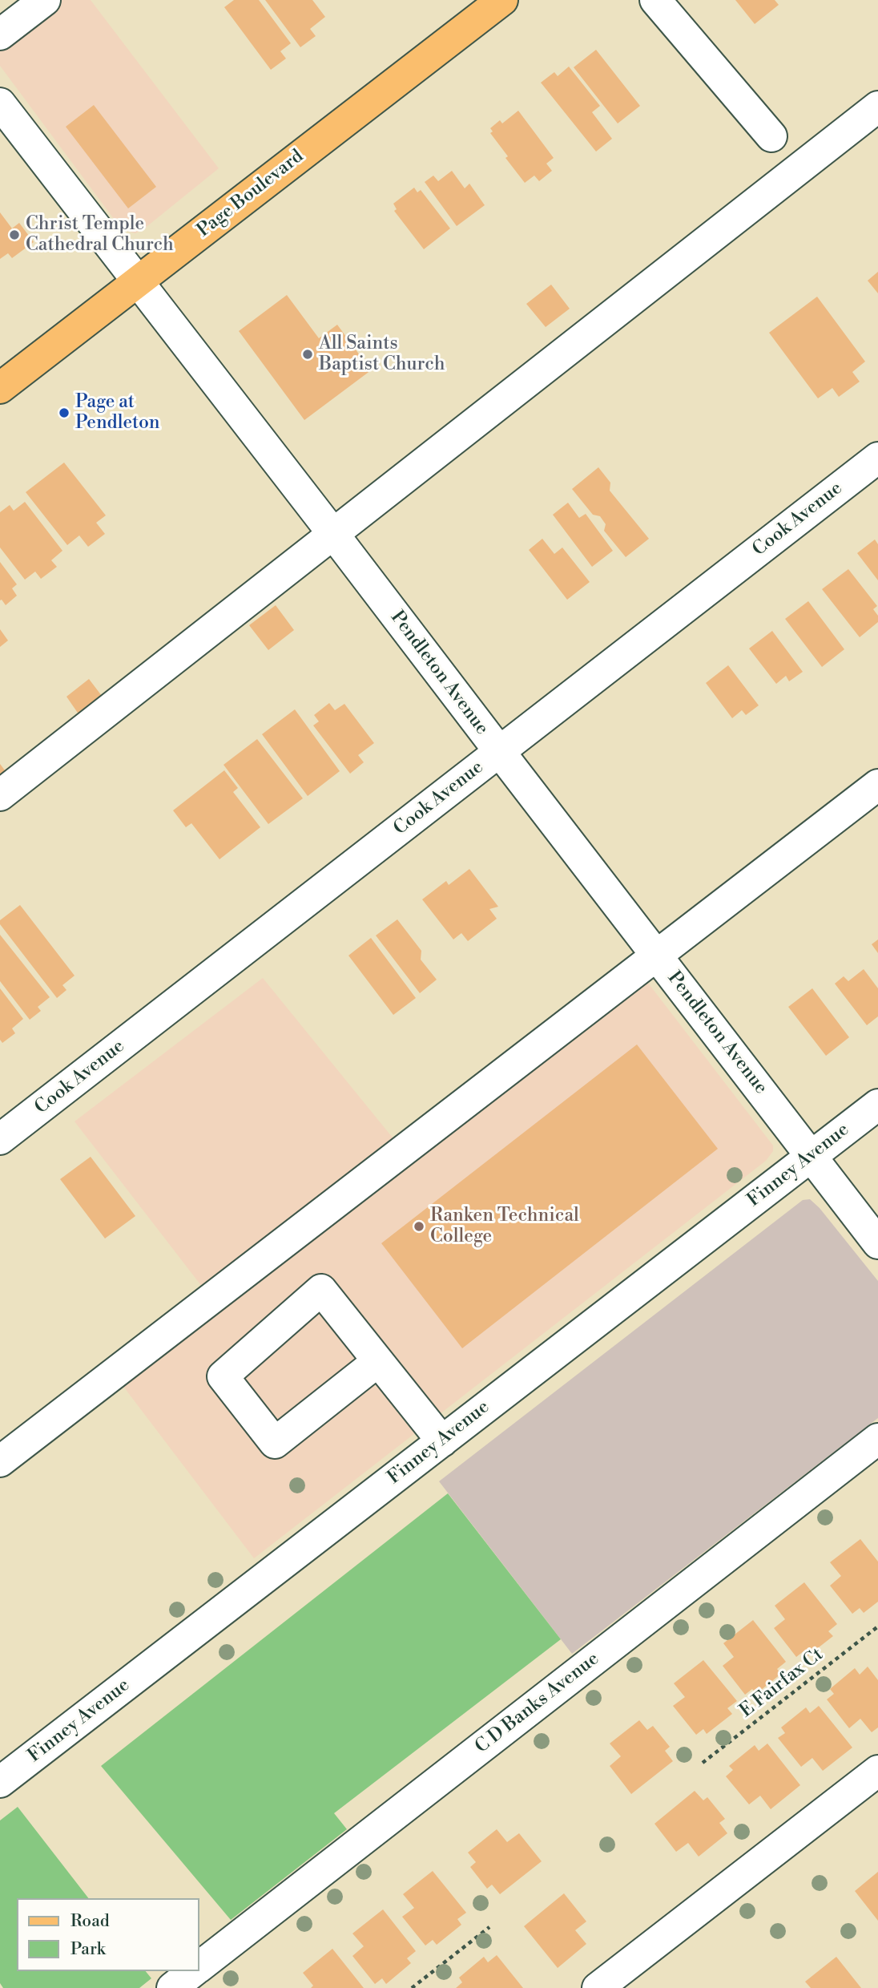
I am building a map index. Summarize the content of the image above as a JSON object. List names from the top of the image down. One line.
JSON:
{"streets":{"main road":["Page Boulevard"],"street":["Cook Avenue","Pendleton Avenue","Finney Avenue","C D Banks Avenue"],"path":["E Fairfax Ct"]},"crossings":[["Page Boulevard","Pendleton Avenue"],["Cook Avenue","Pendleton Avenue"],["Pendleton Avenue","Finney Avenue"]],"places":["Christ Temple Cathedral Church","All Saints Baptist Church","Page at Pendleton","Ranken Technical College"],"legend":["Road","Park"]}
